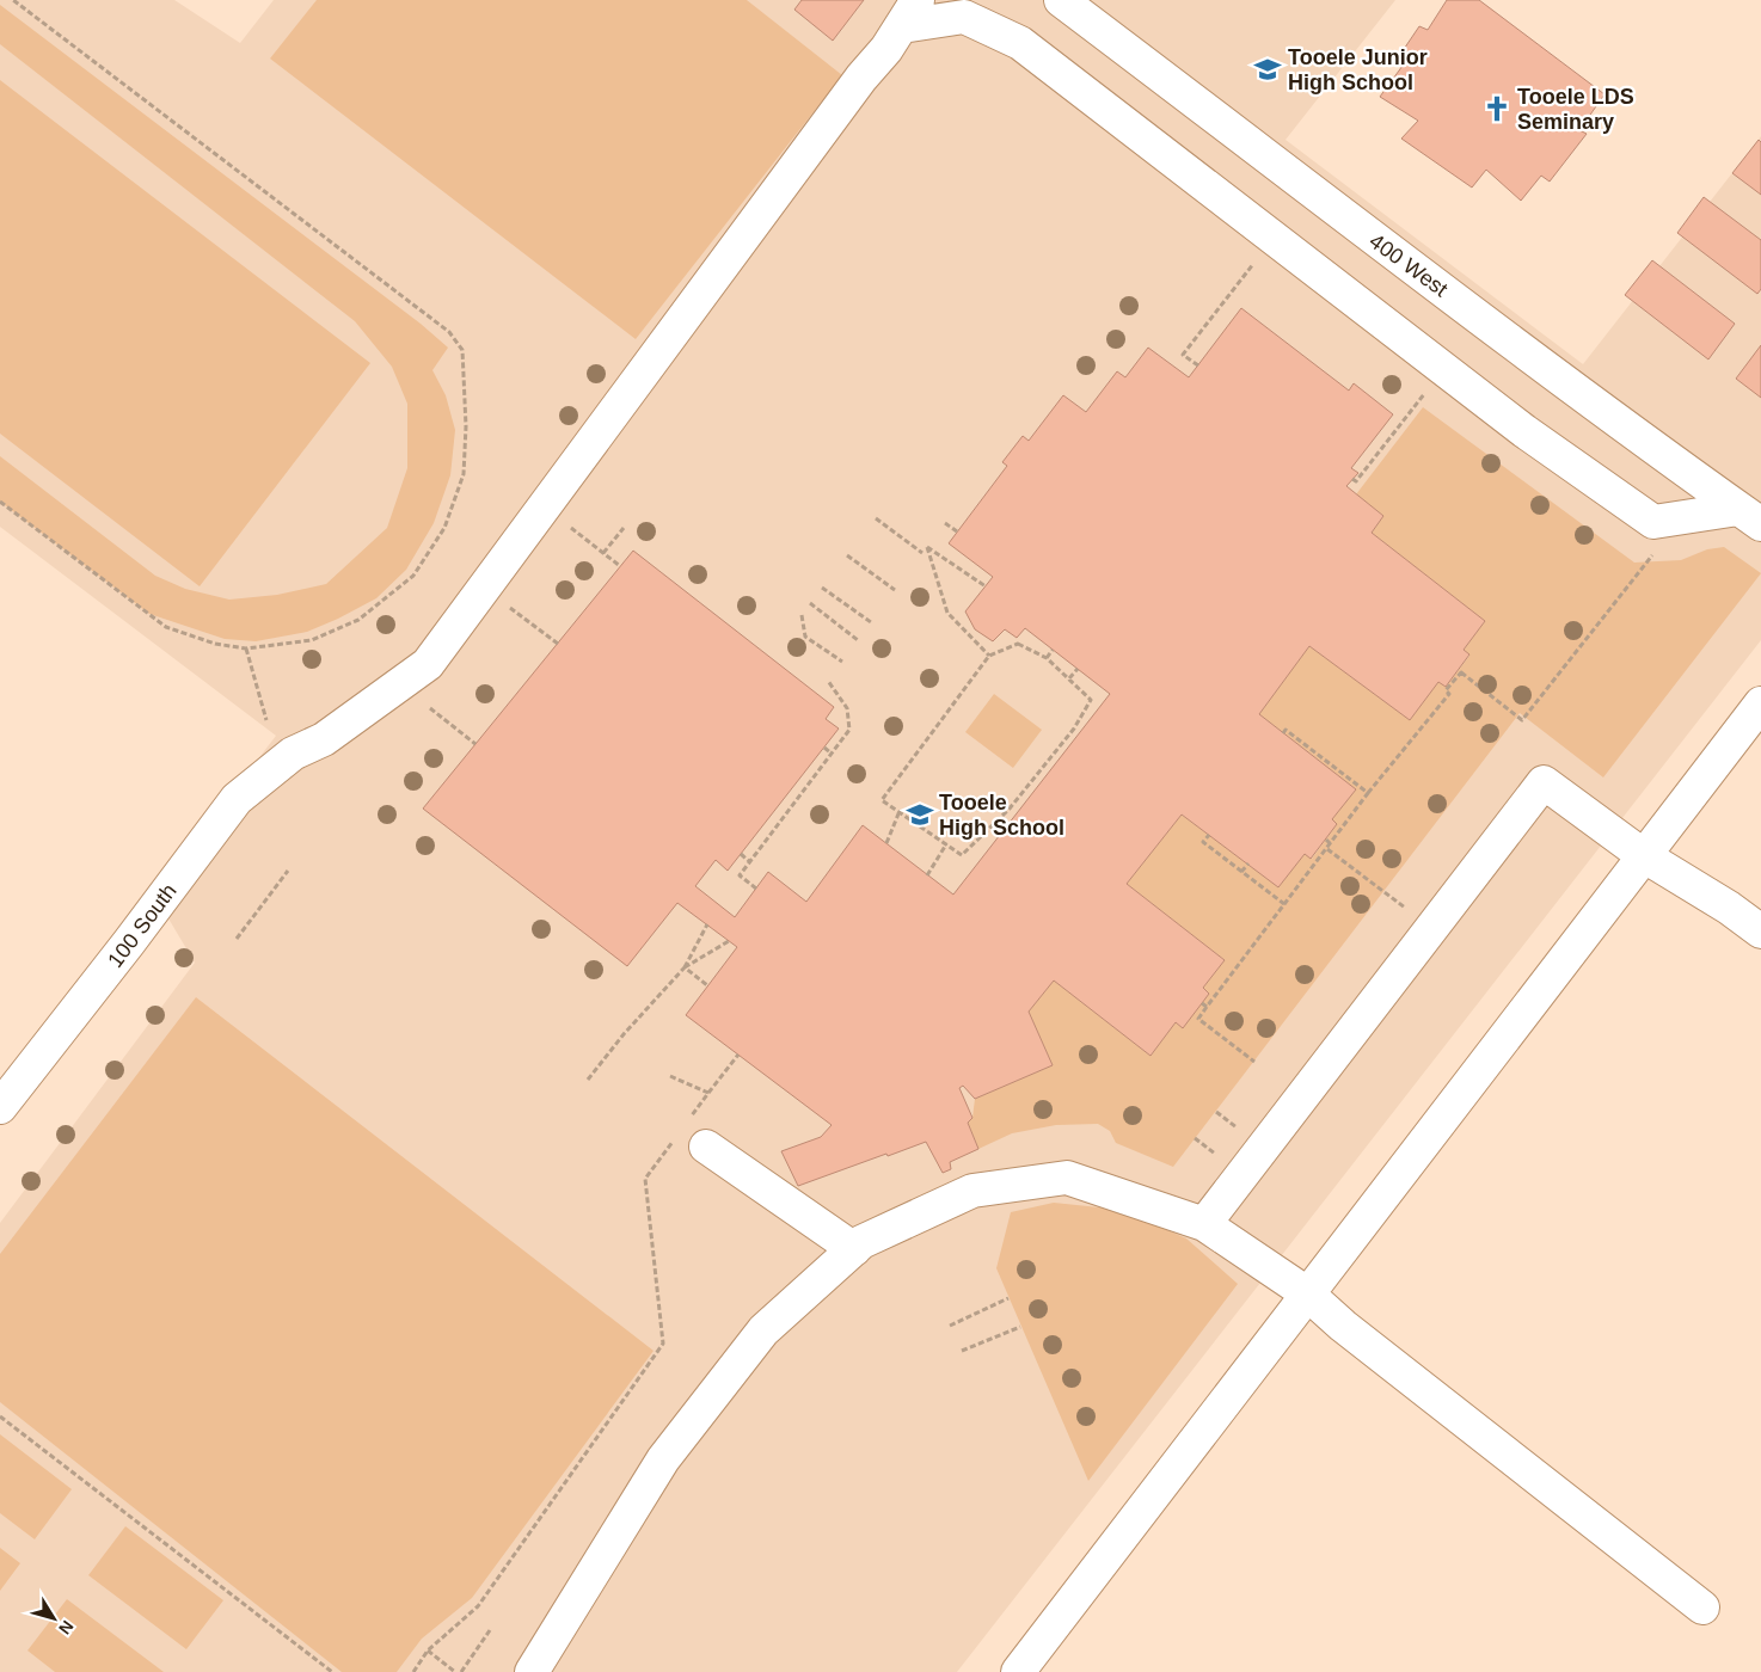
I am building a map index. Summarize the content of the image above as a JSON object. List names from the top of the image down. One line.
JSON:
{"streets":{"street":["400 West","100 South"]},"places":{"school or university":["Tooele Junior High School","Tooele High School"],"church":["Tooele LDS Seminary"]},"north":"bottom right"}
